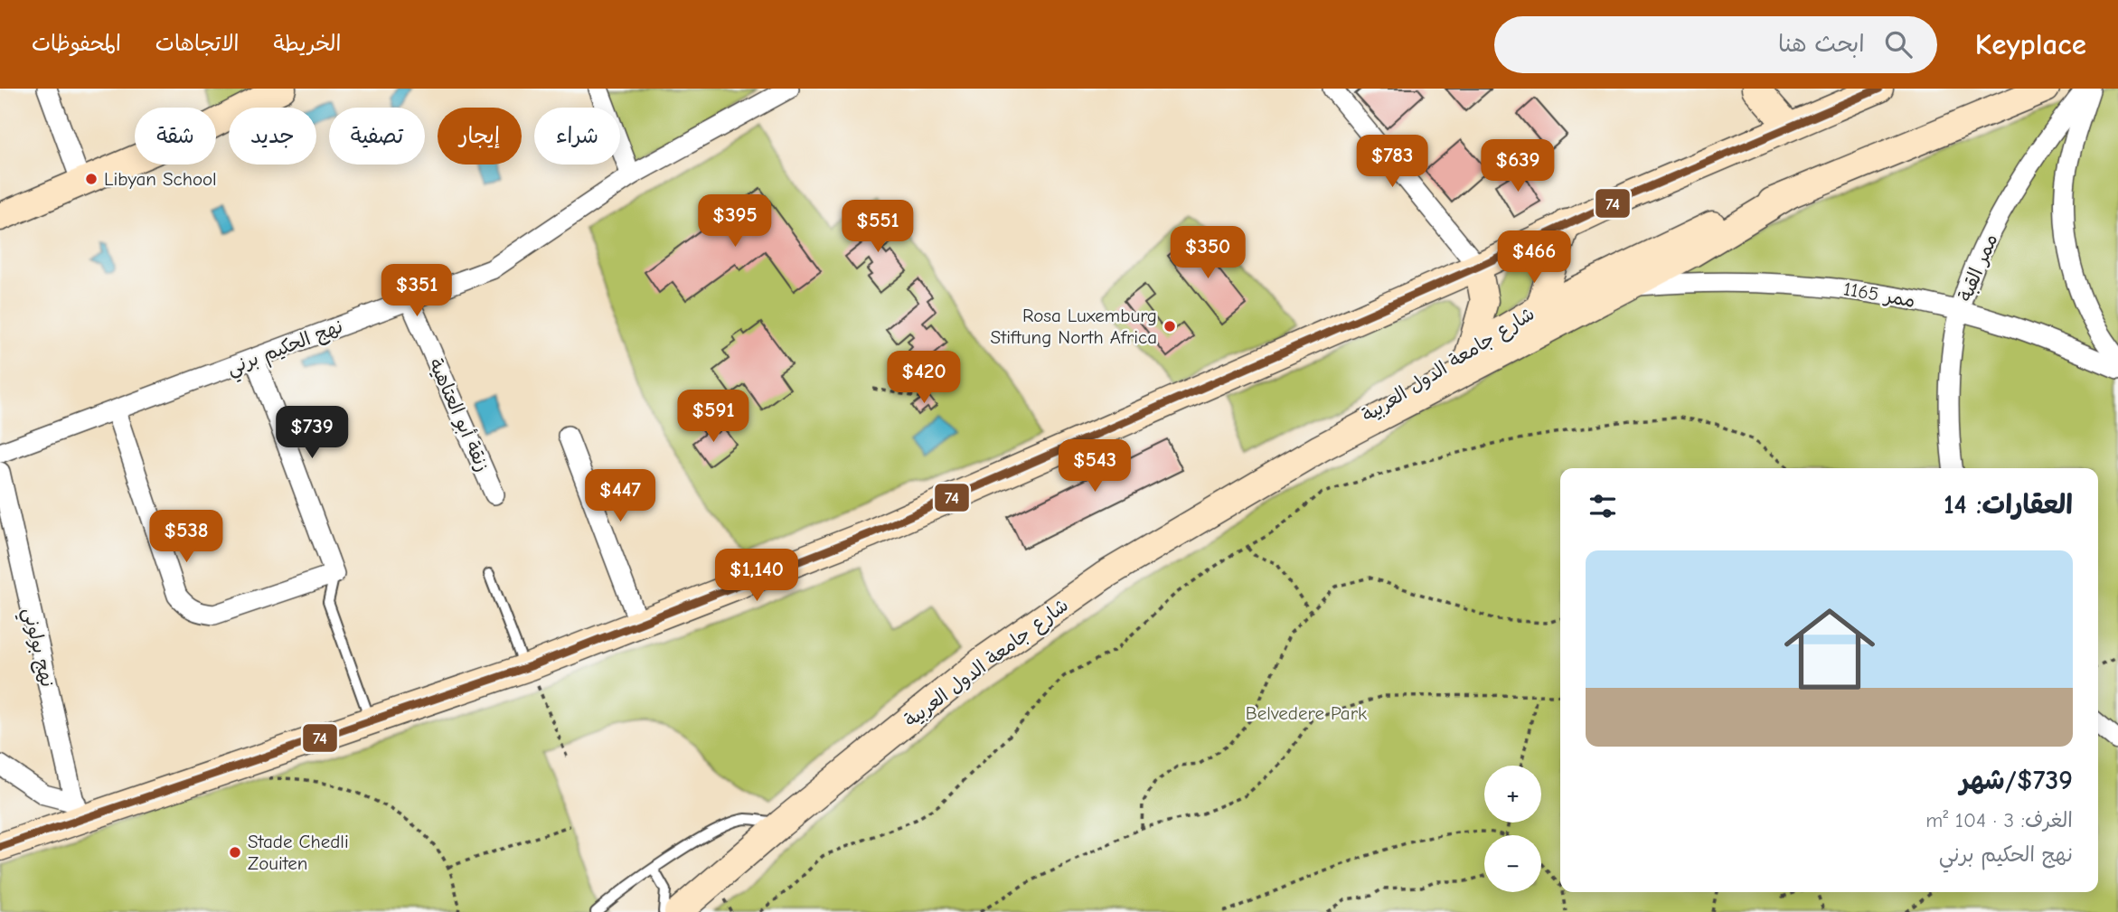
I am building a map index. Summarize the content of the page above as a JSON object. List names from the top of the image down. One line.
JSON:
{"streets":{"street":["ممر القبة","ممر 1165","نهج الحكيم برني","شارع جامعة الدول العربية","زنقة أبو العتاهية","نهج بولوني"]},"crossings":[["ممر القبة","ممر 1165"],["ممر 1165","شارع جامعة الدول العربية"],["نهج الحكيم برني","زنقة أبو العتاهية"]],"parks":["Belvedere Park"],"places":["Libyan School","Rosa Luxemburg Stiftung North Africa","Stade Chedli Zouiten"],"lines":["transit line 74"],"page":{"header":"Keyplace","search":"ابحث هنا","nav":["الخريطة","الاتجاهات","المحفوظات"],"chip":["شراء","إيجار","تصفية","جديد","شقة"],"price":["$783","$639","$395","$551","$350","$466","$351","$420","$591","$739","$543","$447","$538","$1,140"],"heading":"العقارات: 14","list":[{"name":"$739/شهر","note":"الغرف: 3 · 104 m² · نهج الحكيم برني"}],"map_buttons":["+","−"]}}
